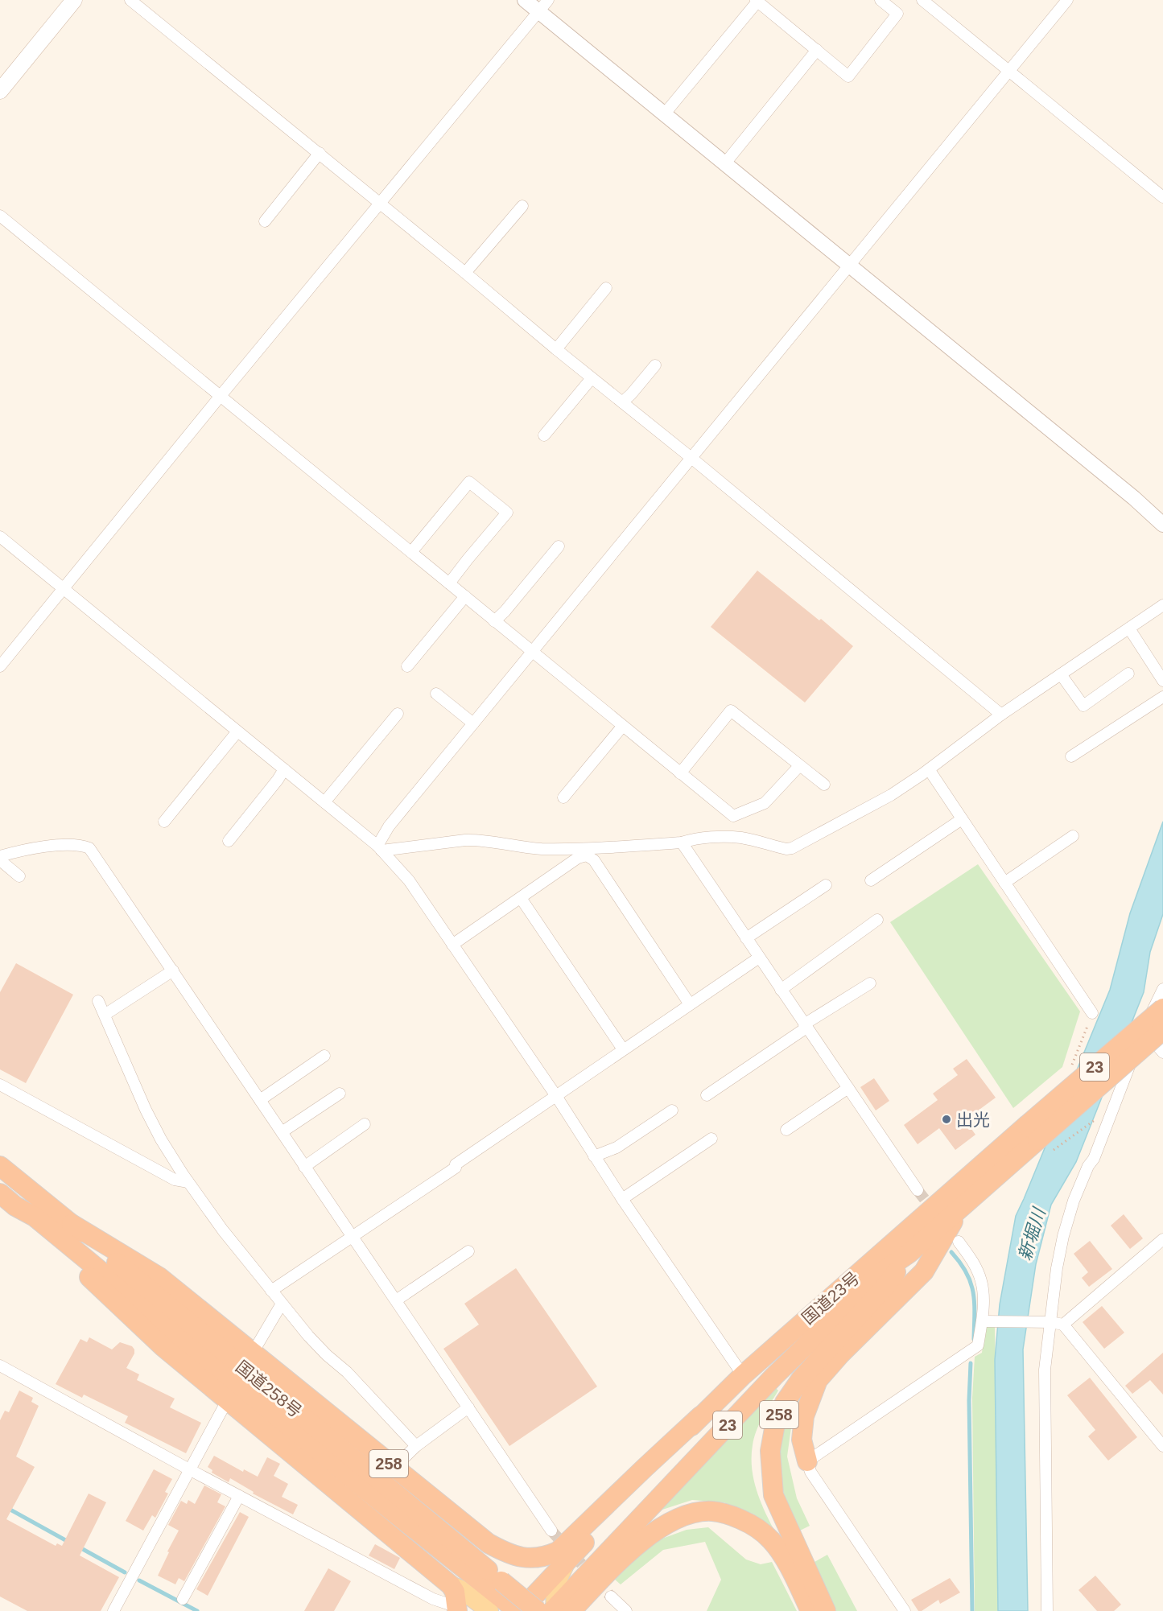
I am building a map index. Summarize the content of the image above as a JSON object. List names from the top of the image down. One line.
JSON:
{"streets":{"highway":["23","国道23号","国道258号","258"]},"crossings":[["国道23号","国道258号"],["国道23号","258"],["国道258号","258"]],"water":["新堀川"],"places":["出光"]}
